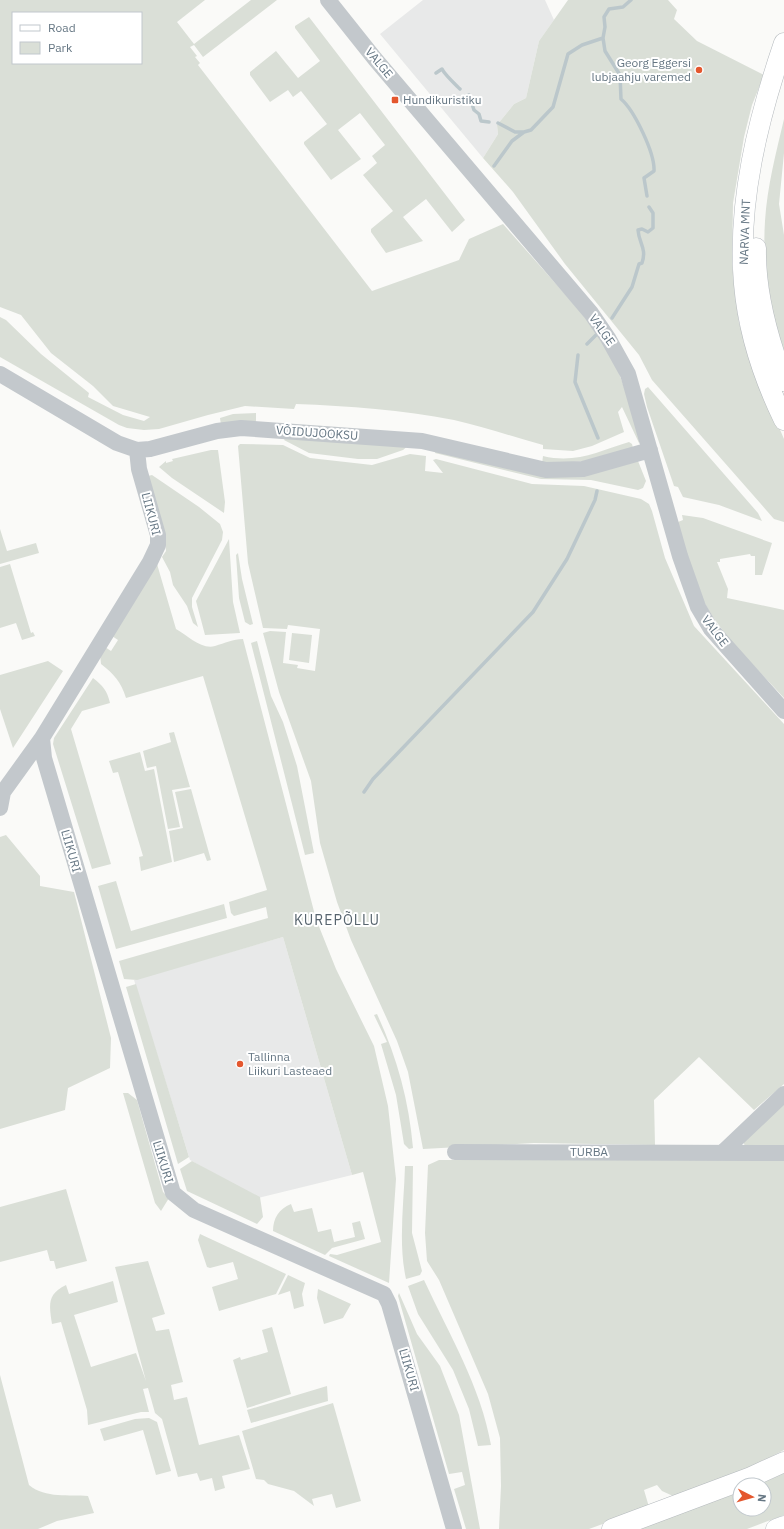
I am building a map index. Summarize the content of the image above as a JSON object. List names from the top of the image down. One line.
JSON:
{"streets":{"main road":["NARVA MNT"],"street":["VALGE","VÕIDUJOOKSU","LIIKURI","TURBA"]},"crossings":[["VALGE","VÕIDUJOOKSU"],["VÕIDUJOOKSU","LIIKURI"]],"districts":["KUREPÕLLU"],"places":{"other":["Georg Eggersi lubjaahju varemed","Tallinna Liikuri Lasteaed"],"transit":["Hundikuristiku"]},"legend":["Road","Park"],"north":"right"}
